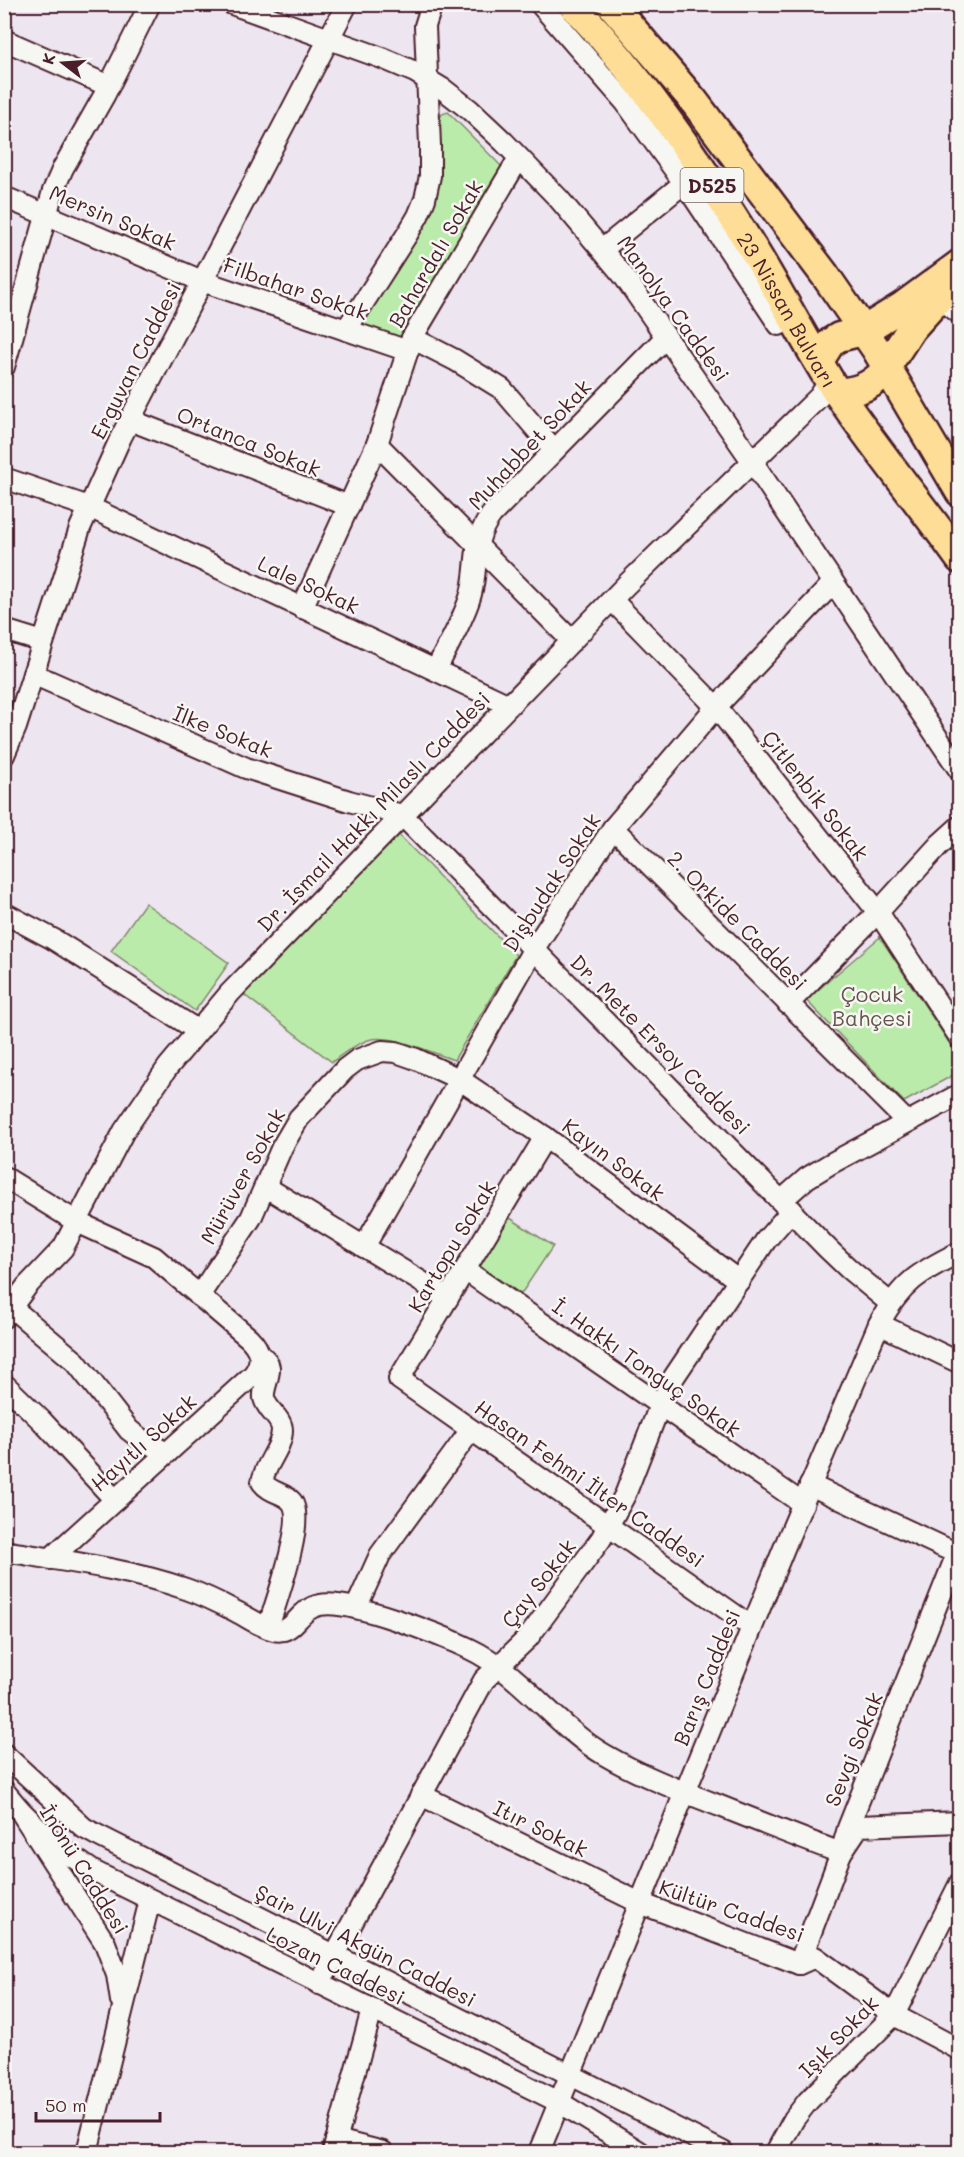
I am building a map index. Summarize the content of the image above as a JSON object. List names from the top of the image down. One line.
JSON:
{"streets":{"highway":["D525","23 Nissan Bulvarı"],"street":["Mersin Sokak","Bahardalı Sokak","Filbahar Sokak","Manolya Caddesi","Erguvan Caddesi","Ortanca Sokak","Muhabbet Sokak","Lale Sokak","İlke Sokak","Çitlenbik Sokak","Dr. İsmail Hakkı Milaslı Caddesi","Dişbudak Sokak","2. Orkide Caddesi","Dr. Mete Ersoy Caddesi","Kayın Sokak","Mürüver Sokak","Kartopu Sokak","İ. Hakkı Tonguç Sokak","Hayıtlı Sokak","Hasan Fehmi İlter Caddesi","Çay Sokak","Barış Caddesi","Sevgi Sokak","Itır Sokak","İnönü Caddesi","Kültür Caddesi","Şair Ulvi Akgün Caddesi","Lozan Caddesi","Işık Sokak"]},"crossings":[["D525","23 Nissan Bulvarı"],["D525","Dr. İsmail Hakkı Milaslı Caddesi"],["Mersin Sokak","Filbahar Sokak"],["Mersin Sokak","Erguvan Caddesi"],["Bahardalı Sokak","Filbahar Sokak"],["Bahardalı Sokak","Manolya Caddesi"],["Bahardalı Sokak","Ortanca Sokak"],["Bahardalı Sokak","Lale Sokak"],["Filbahar Sokak","Erguvan Caddesi"],["Filbahar Sokak","Muhabbet Sokak"],["Manolya Caddesi","Erguvan Caddesi"],["Manolya Caddesi","Muhabbet Sokak"],["Manolya Caddesi","Dr. İsmail Hakkı Milaslı Caddesi"],["Manolya Caddesi","Dişbudak Sokak"],["23 Nissan Bulvarı","Dr. İsmail Hakkı Milaslı Caddesi"],["Erguvan Caddesi","Ortanca Sokak"],["Erguvan Caddesi","Lale Sokak"],["Erguvan Caddesi","İlke Sokak"],["Muhabbet Sokak","Lale Sokak"],["Lale Sokak","Dr. İsmail Hakkı Milaslı Caddesi"],["İlke Sokak","Dr. İsmail Hakkı Milaslı Caddesi"],["İlke Sokak","Dr. Mete Ersoy Caddesi"],["Çitlenbik Sokak","Dr. İsmail Hakkı Milaslı Caddesi"],["Çitlenbik Sokak","Dişbudak Sokak"],["Dr. İsmail Hakkı Milaslı Caddesi","Dr. Mete Ersoy Caddesi"],["Dişbudak Sokak","2. Orkide Caddesi"],["Dişbudak Sokak","Dr. Mete Ersoy Caddesi"],["Dişbudak Sokak","Kayın Sokak"],["Dişbudak Sokak","Mürüver Sokak"],["2. Orkide Caddesi","Çay Sokak"],["Dr. Mete Ersoy Caddesi","Çay Sokak"],["Dr. Mete Ersoy Caddesi","Barış Caddesi"],["Kayın Sokak","Mürüver Sokak"],["Kayın Sokak","Kartopu Sokak"],["Kayın Sokak","Çay Sokak"],["Kartopu Sokak","İ. Hakkı Tonguç Sokak"],["Kartopu Sokak","Hasan Fehmi İlter Caddesi"],["İ. Hakkı Tonguç Sokak","Çay Sokak"],["İ. Hakkı Tonguç Sokak","Barış Caddesi"],["Hasan Fehmi İlter Caddesi","Çay Sokak"],["Hasan Fehmi İlter Caddesi","Barış Caddesi"],["Çay Sokak","Itır Sokak"],["Çay Sokak","Şair Ulvi Akgün Caddesi"],["Çay Sokak","Lozan Caddesi"],["Barış Caddesi","Itır Sokak"],["Barış Caddesi","Kültür Caddesi"],["Barış Caddesi","Şair Ulvi Akgün Caddesi"],["Barış Caddesi","Lozan Caddesi"],["Sevgi Sokak","Kültür Caddesi"],["Itır Sokak","Kültür Caddesi"],["İnönü Caddesi","Lozan Caddesi"],["Kültür Caddesi","Işık Sokak"]],"parks":["Çocuk Bahçesi"],"scale_bar":"50 m","north":"left"}
